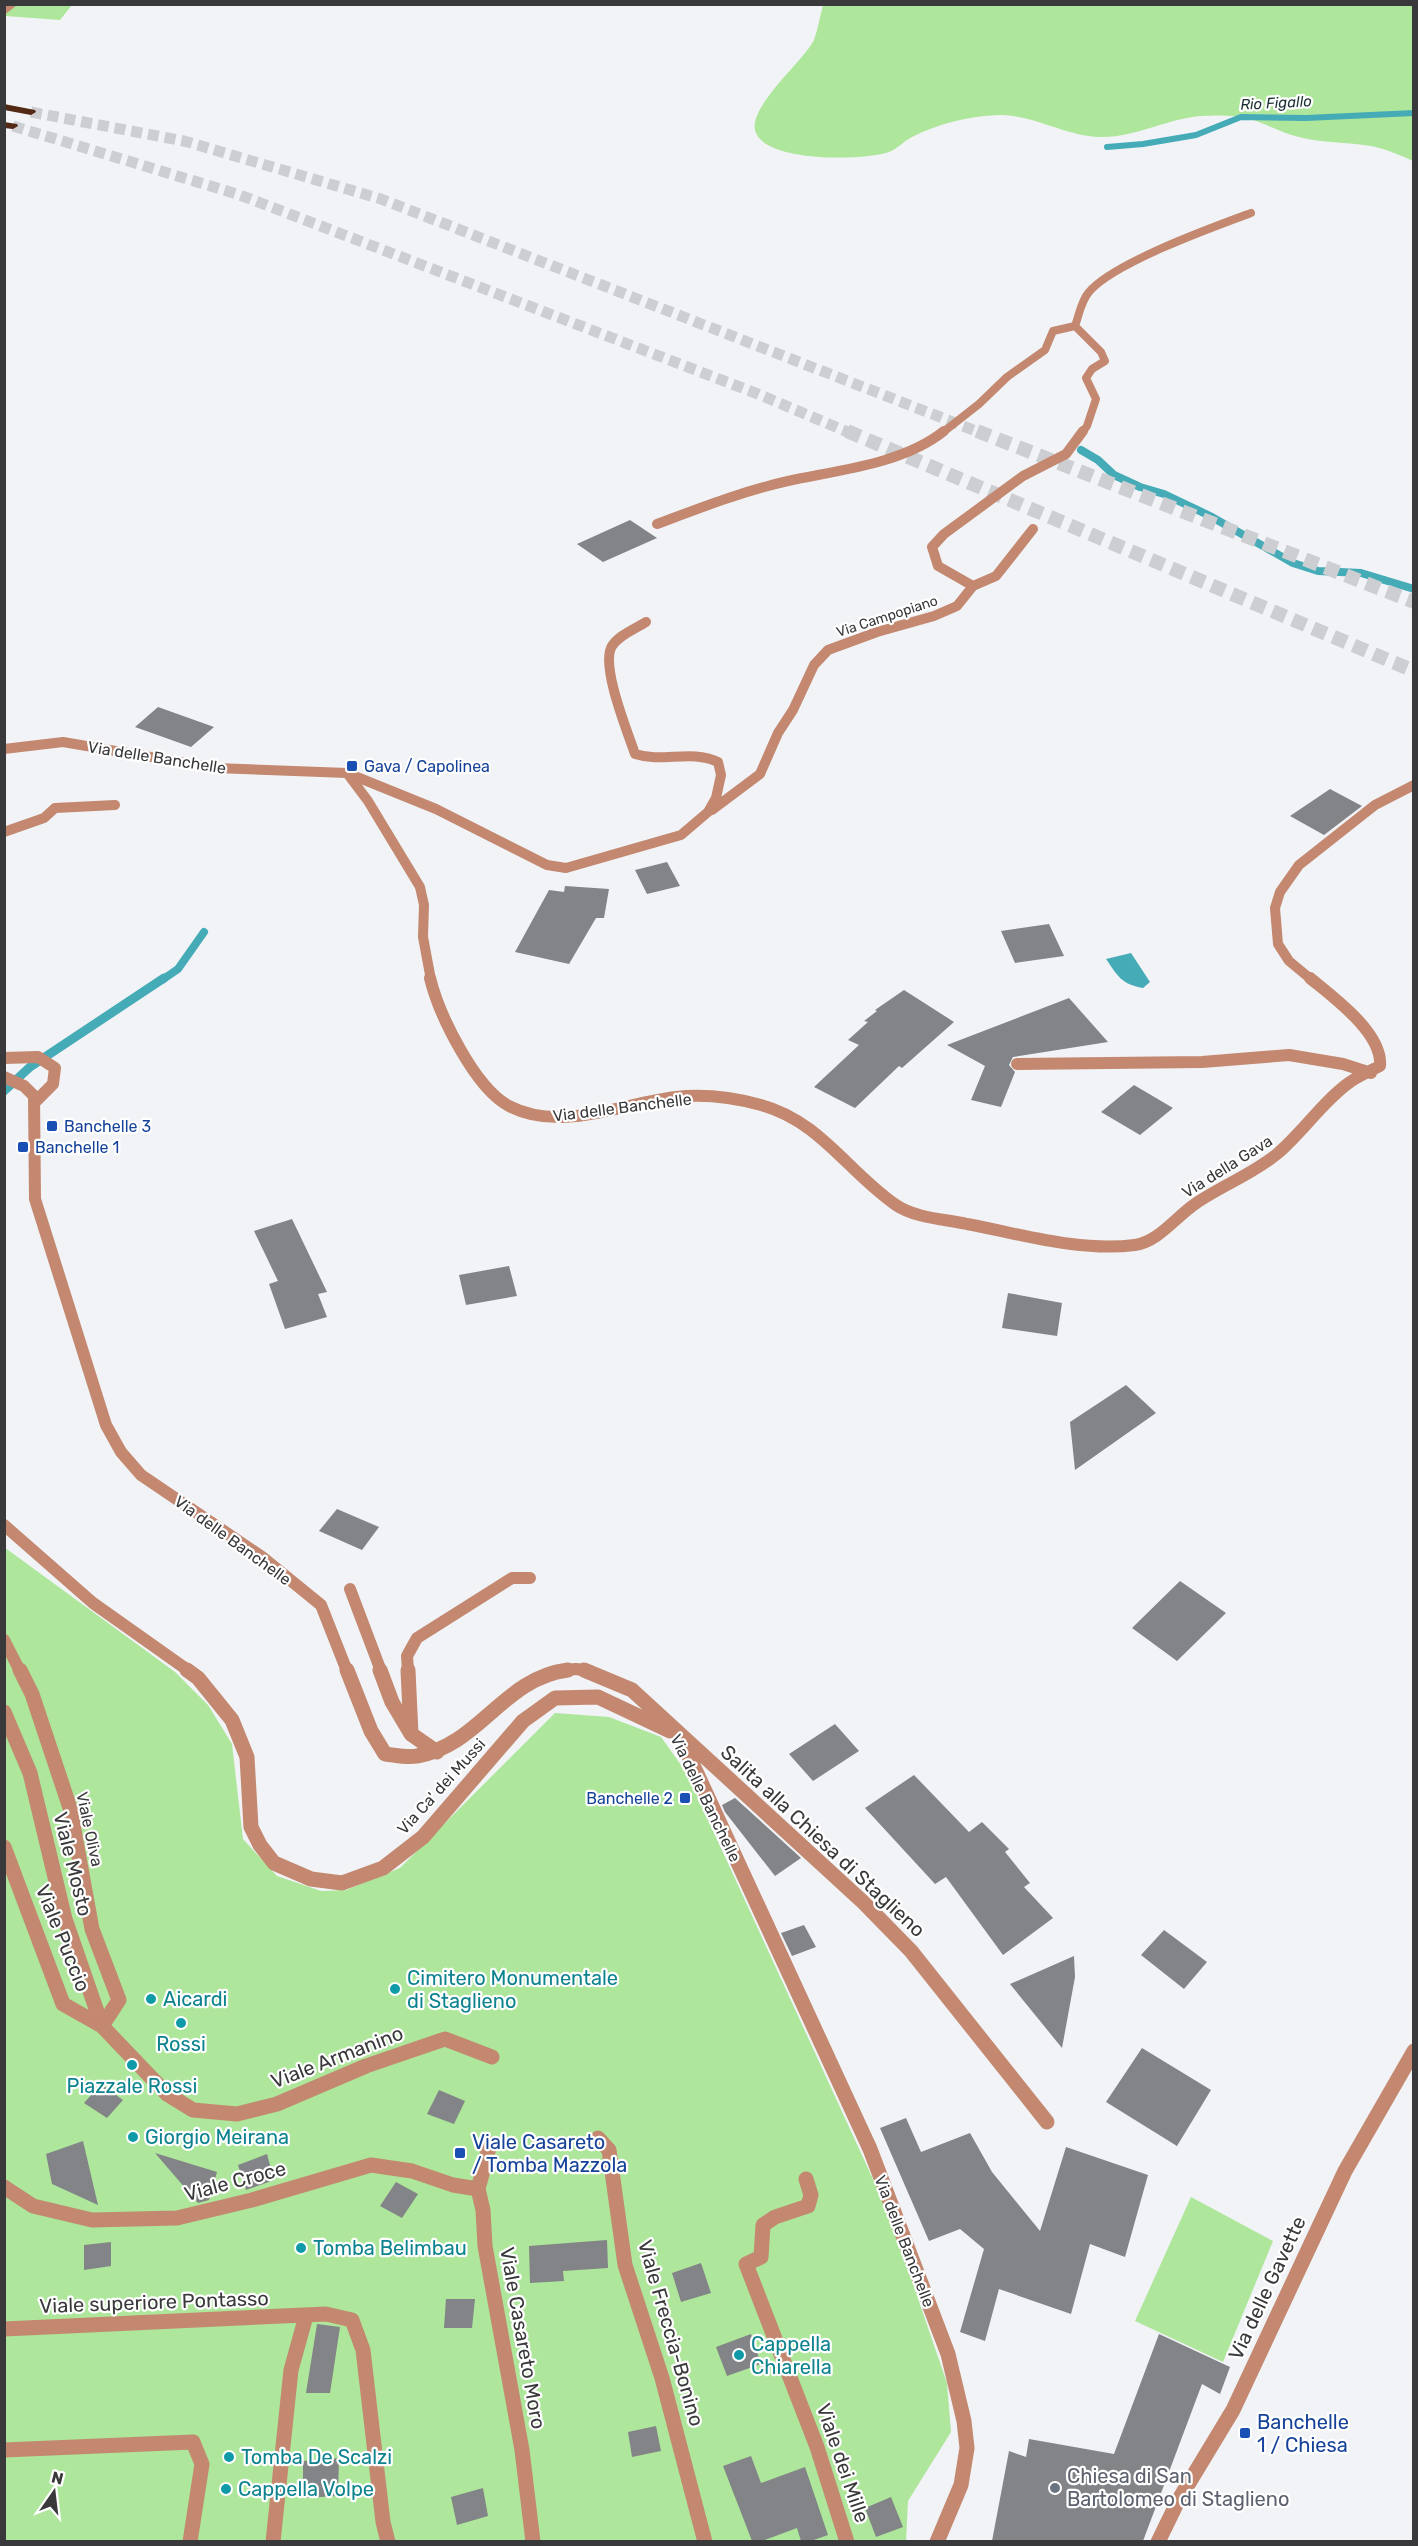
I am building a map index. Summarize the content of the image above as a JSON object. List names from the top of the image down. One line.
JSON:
{"streets":{"street":["Via Campopiano","Via delle Banchelle","Via della Gava","Via Ca' dei Mussi","Viale Oliva","Salita alla Chiesa di Staglieno","Viale Mosto","Viale Puccio","Viale Armanino","Viale Croce","Via delle Gavette","Viale superiore Pontasso","Viale Freccia-Bonino","Viale Casareto Moro","Viale dei Mille"]},"crossings":[["Via Campopiano","Via delle Banchelle"],["Via delle Banchelle","Via della Gava"],["Via delle Banchelle","Via Ca' dei Mussi"],["Via delle Banchelle","Salita alla Chiesa di Staglieno"],["Via Ca' dei Mussi","Salita alla Chiesa di Staglieno"],["Viale Oliva","Viale Mosto"],["Viale Oliva","Viale Puccio"],["Viale Oliva","Viale Armanino"],["Viale Mosto","Viale Puccio"],["Viale Mosto","Viale Armanino"],["Viale Puccio","Viale Armanino"],["Viale Croce","Viale Casareto Moro"]],"water":["Rio Figallo"],"places":{"transit":["Gava / Capolinea","Banchelle 3","Banchelle 1","Banchelle 2","Viale Casareto / Tomba Mazzola","Banchelle 1 / Chiesa"],"other":["Cimitero Monumentale di Staglieno","Aicardi","Rossi","Piazzale Rossi","Giorgio Meirana","Tomba Belimbau","Cappella Chiarella","Tomba De Scalzi","Chiesa di San Bartolomeo di Staglieno","Cappella Volpe"]},"north":"top"}
